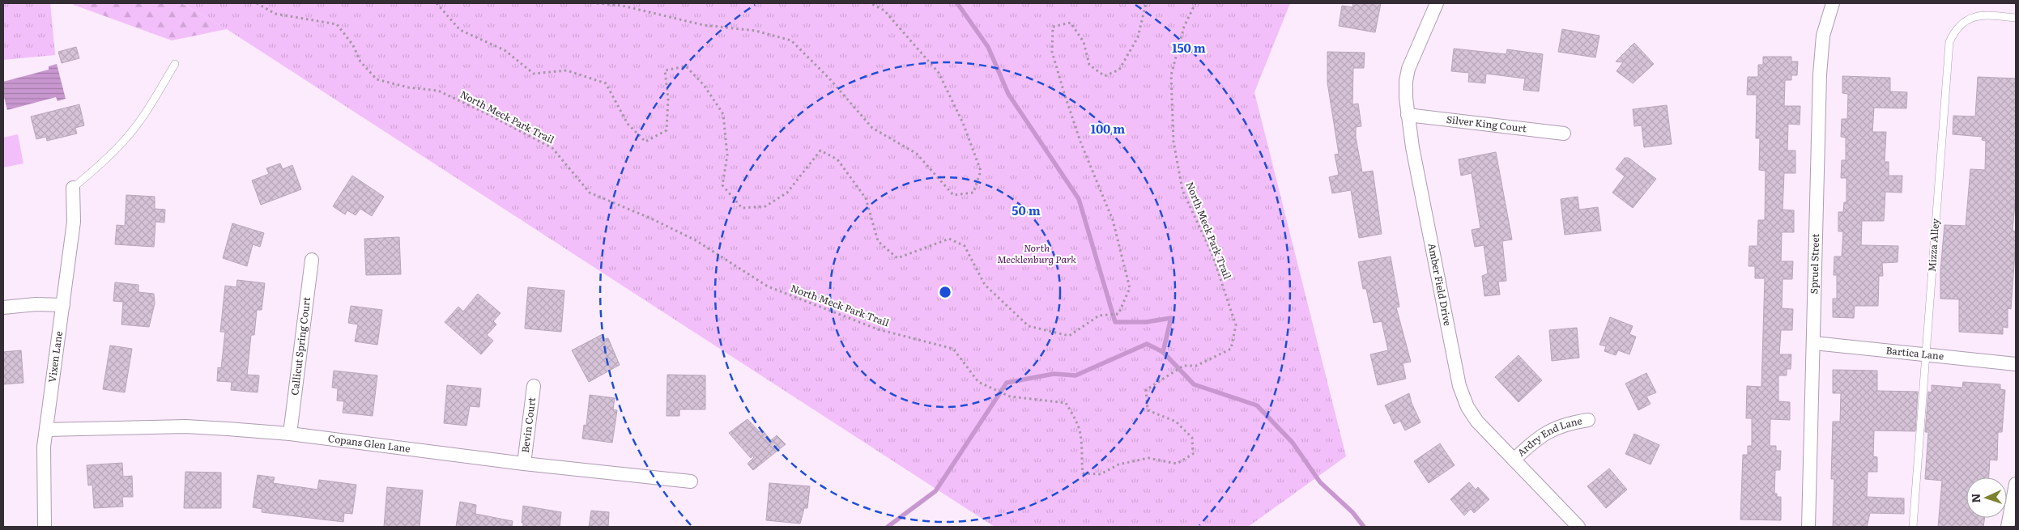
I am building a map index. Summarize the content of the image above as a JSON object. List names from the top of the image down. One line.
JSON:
{"streets":{"street":["Silver King Court","Spruel Street","Amber Field Drive","Callicut Spring Court","Bartica Lane","Vixen Lane","Bevin Court","Ardry End Lane","Copans Glen Lane"],"lane":["Mizza Alley"],"path":["North Meck Park Trail"]},"crossings":[["Silver King Court","Amber Field Drive"],["Mizza Alley","Bartica Lane"],["Spruel Street","Bartica Lane"],["Amber Field Drive","Ardry End Lane"],["Callicut Spring Court","Copans Glen Lane"],["Vixen Lane","Copans Glen Lane"],["Bevin Court","Copans Glen Lane"]],"parks":["North Mecklenburg Park"],"north":"left","rings":["150 m","100 m","50 m"]}
